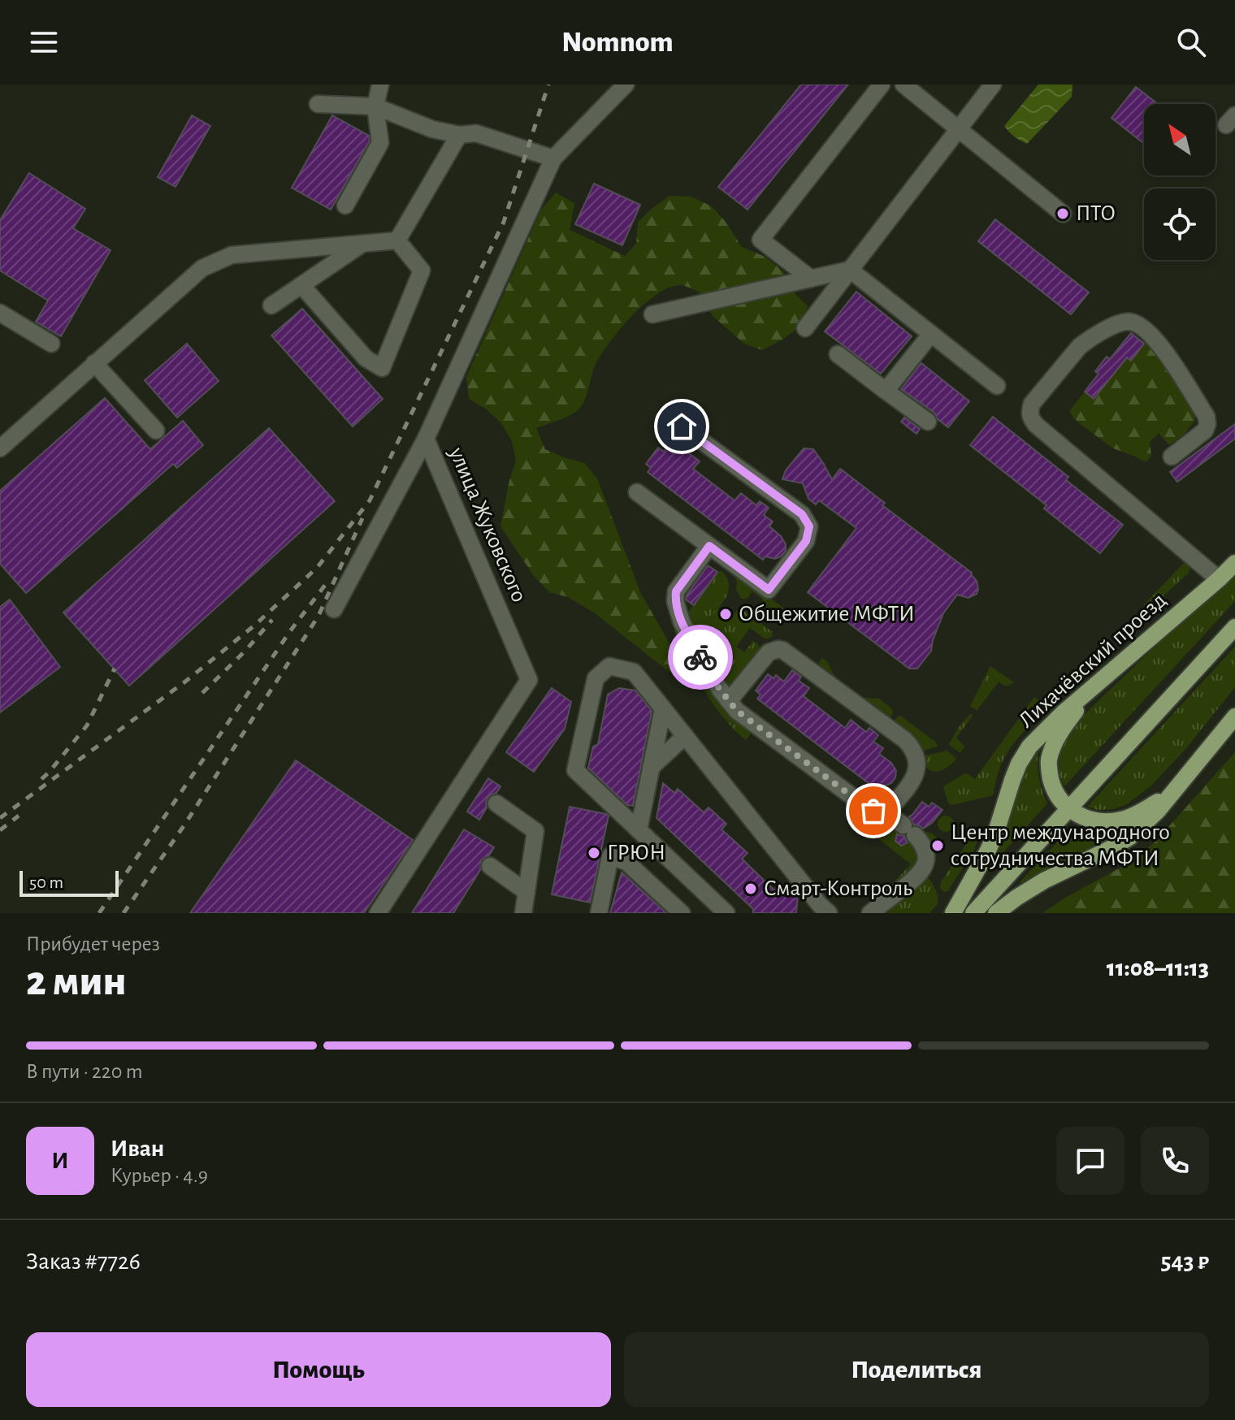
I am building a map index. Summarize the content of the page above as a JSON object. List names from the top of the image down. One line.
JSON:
{"streets":{"main road":["Лихачёвский проезд"],"street":["улица Жуковского"]},"places":["ПТО","Общежитие МФТИ","Центр международного сотрудничества МФТИ","ГРЮН","Смарт-Контроль"],"scale_bar":"50 m","north":"top left","page":{"header":"Nomnom","scale":"50 m","heading":["2 мин","Прибудет через","11:08–11:13"],"panel":["Иван","Курьер · 4.9","Заказ #7726","543 ₽"],"bar":"В пути · 220 m","round":"И","buttons":["Помощь","Поделиться"]}}
